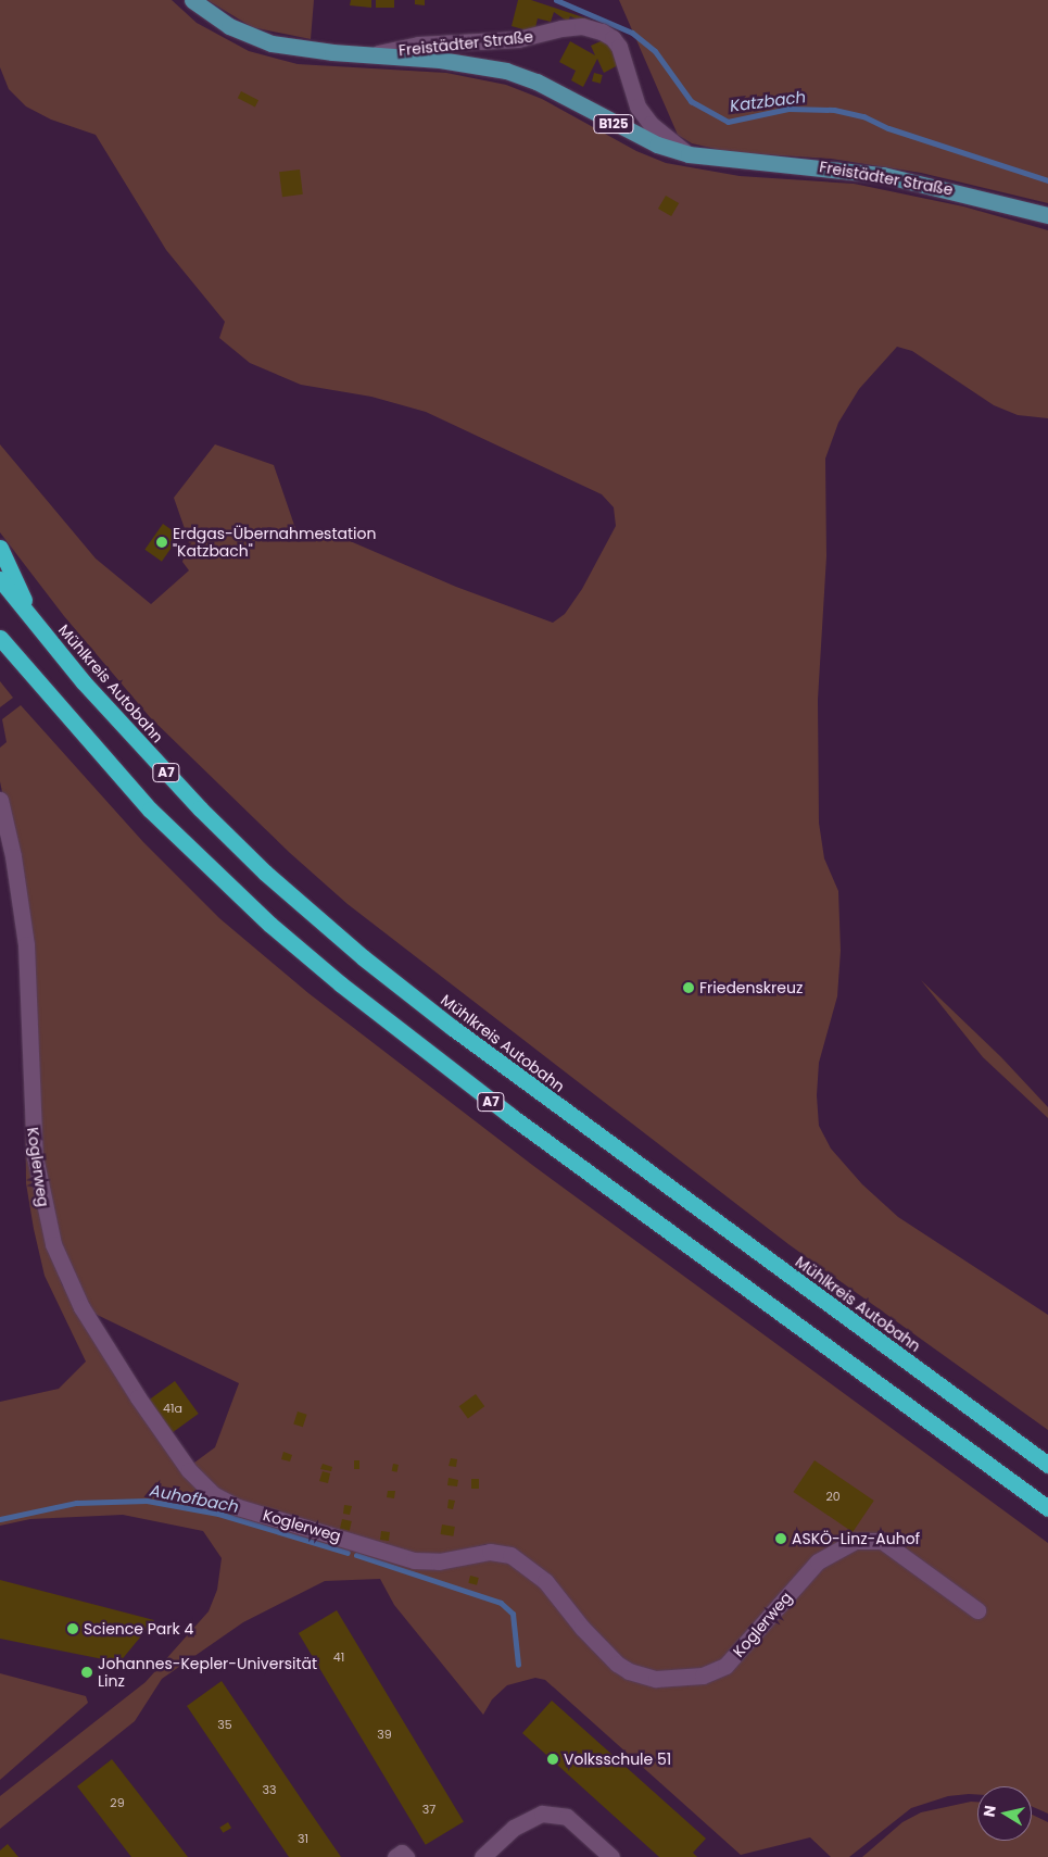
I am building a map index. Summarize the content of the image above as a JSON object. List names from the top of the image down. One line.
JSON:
{"streets":{"highway":["Mühlkreis Autobahn","A7"],"main road":["Freistädter Straße","B125"],"street":["Koglerweg"]},"water":["Katzbach","Auhofbach"],"places":["Erdgas-Übernahmestation \"Katzbach\"","Friedenskreuz","ASKÖ-Linz-Auhof","Science Park 4","Johannes-Kepler-Universität Linz","Volksschule 51"],"house_numbers":["41a","20","41","35","39","33","29","37","31"],"north":"left"}
